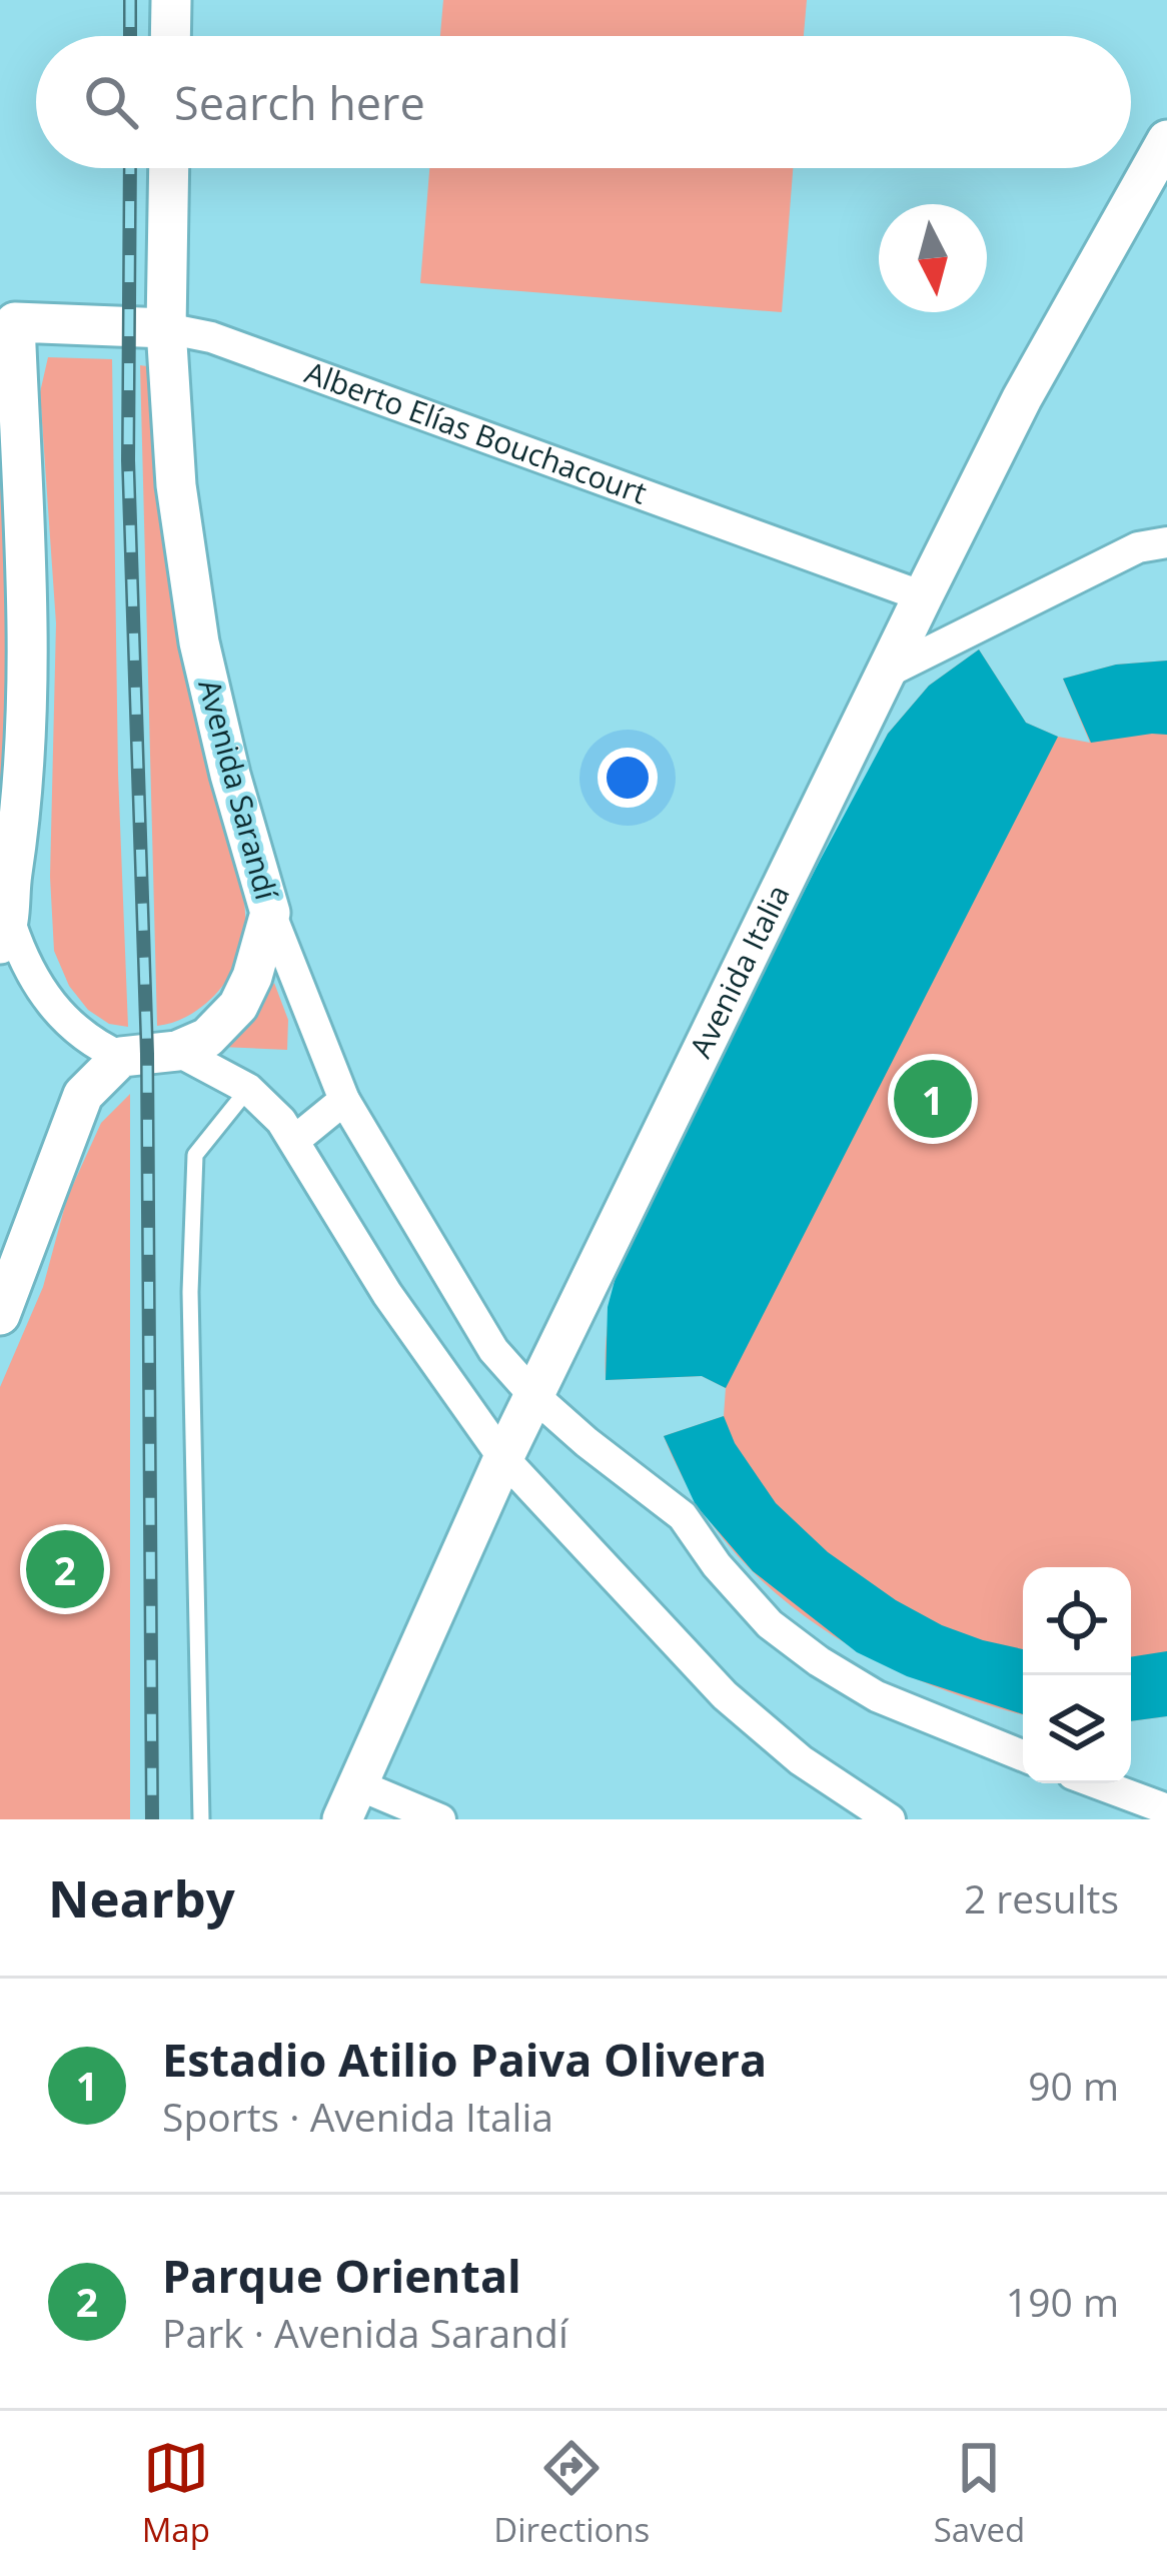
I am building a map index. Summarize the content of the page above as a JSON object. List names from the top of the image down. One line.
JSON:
{"streets":{"street":["Alberto Elías Bouchacourt","Avenida Sarandí","Avenida Italia"]},"crossings":[["Alberto Elías Bouchacourt","Avenida Sarandí"],["Alberto Elías Bouchacourt","Avenida Italia"]],"north":"bottom","page":{"search":"Search here","pins":["1","2"],"heading":["Nearby","2 results"],"list":[{"mark":"1","name":"Estadio Atilio Paiva Olivera","note":"Sports · Avenida Italia","value":"90 m"},{"mark":"2","name":"Parque Oriental","note":"Park · Avenida Sarandí","value":"190 m"}],"nav":["Map","Directions","Saved"]}}
